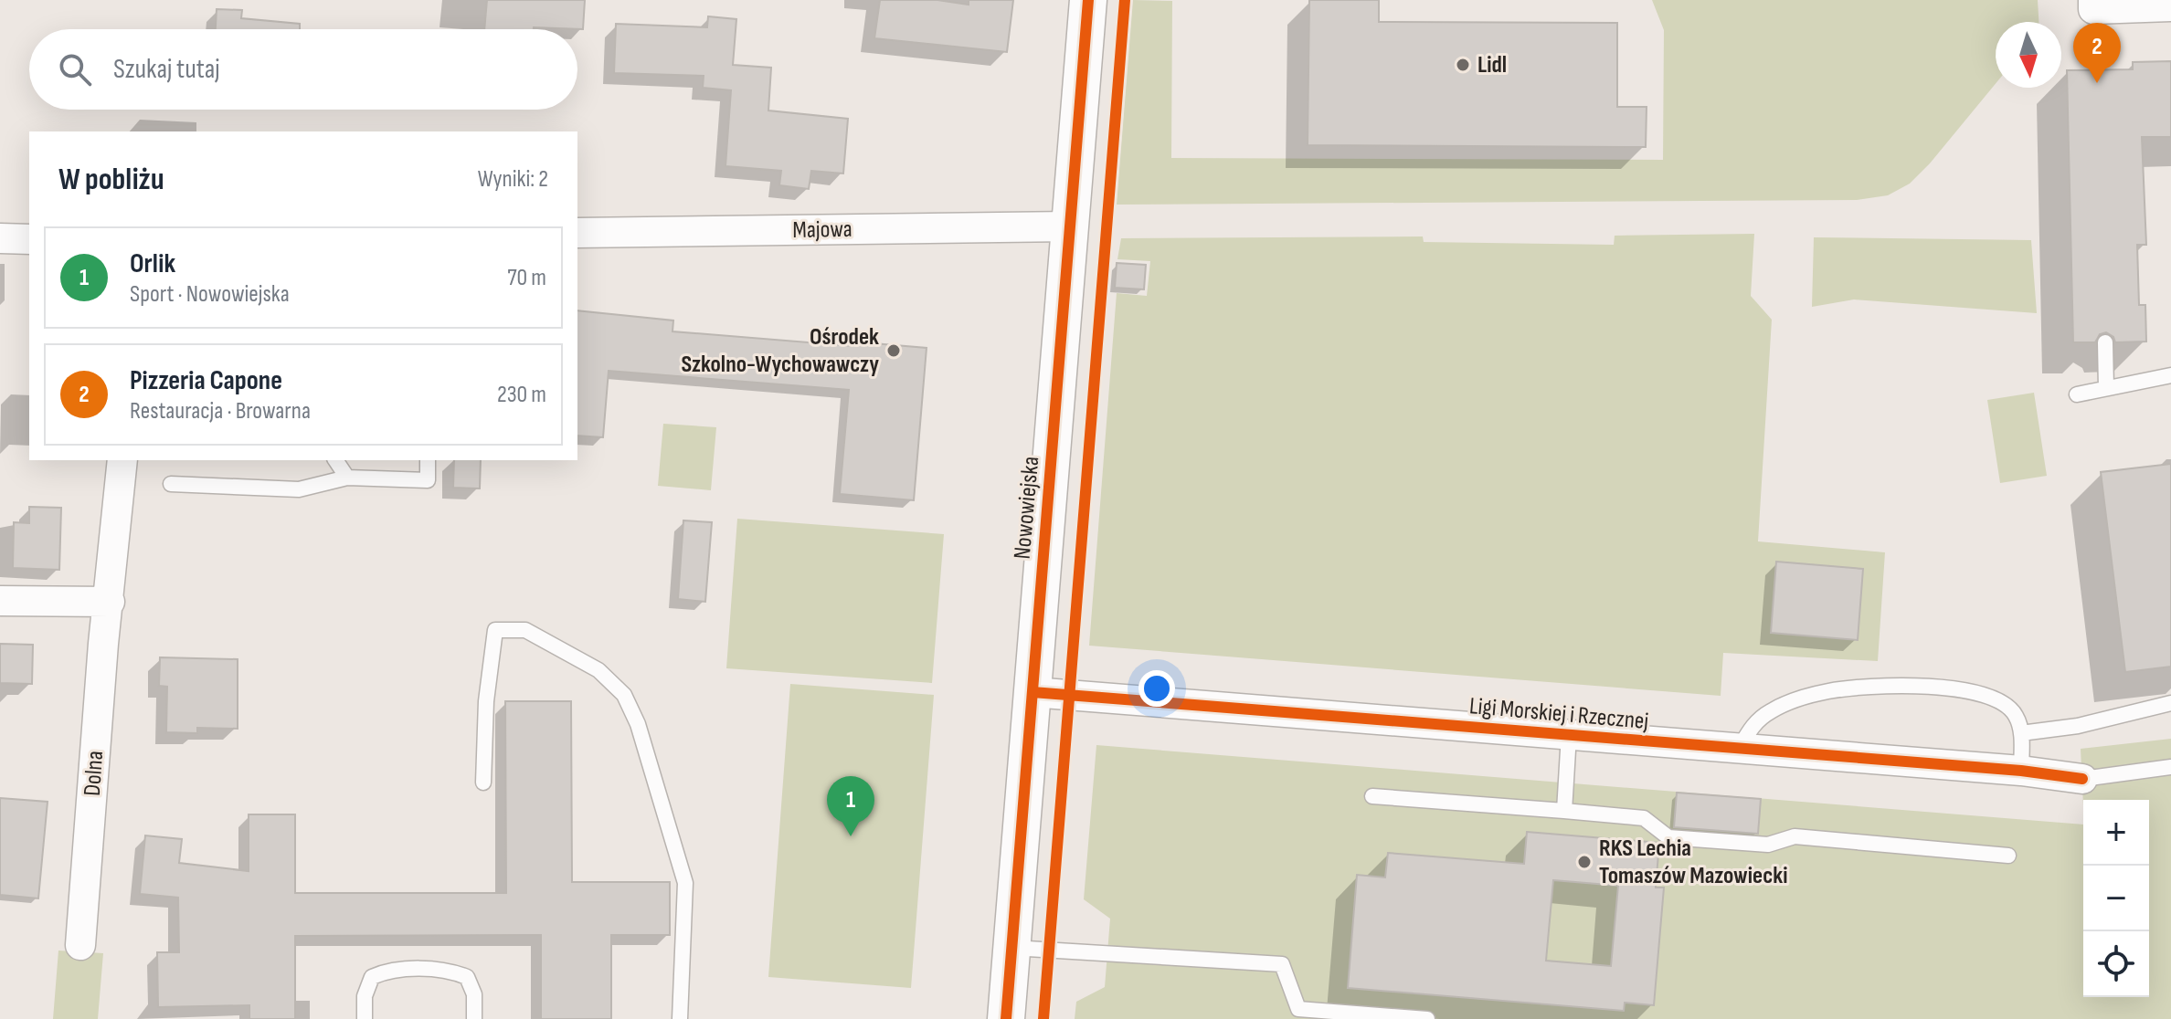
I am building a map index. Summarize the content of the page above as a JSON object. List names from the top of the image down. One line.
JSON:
{"streets":{"street":["Majowa","Nowowiejska","Ligi Morskiej i Rzecznej","Dolna"]},"crossings":[["Majowa","Nowowiejska"],["Nowowiejska","Ligi Morskiej i Rzecznej"]],"places":["Lidl","Ośrodek Szkolno-Wychowawczy","RKS Lechia Tomaszów Mazowiecki"],"north":"bottom","page":{"pins":["2","1"],"search":"Szukaj tutaj","heading":["W pobliżu","Wyniki: 2"],"list":[{"mark":"1","name":"Orlik","note":"Sport · Nowowiejska","value":"70 m"},{"mark":"2","name":"Pizzeria Capone","note":"Restauracja · Browarna","value":"230 m"}],"map_buttons":["+","−"]}}
